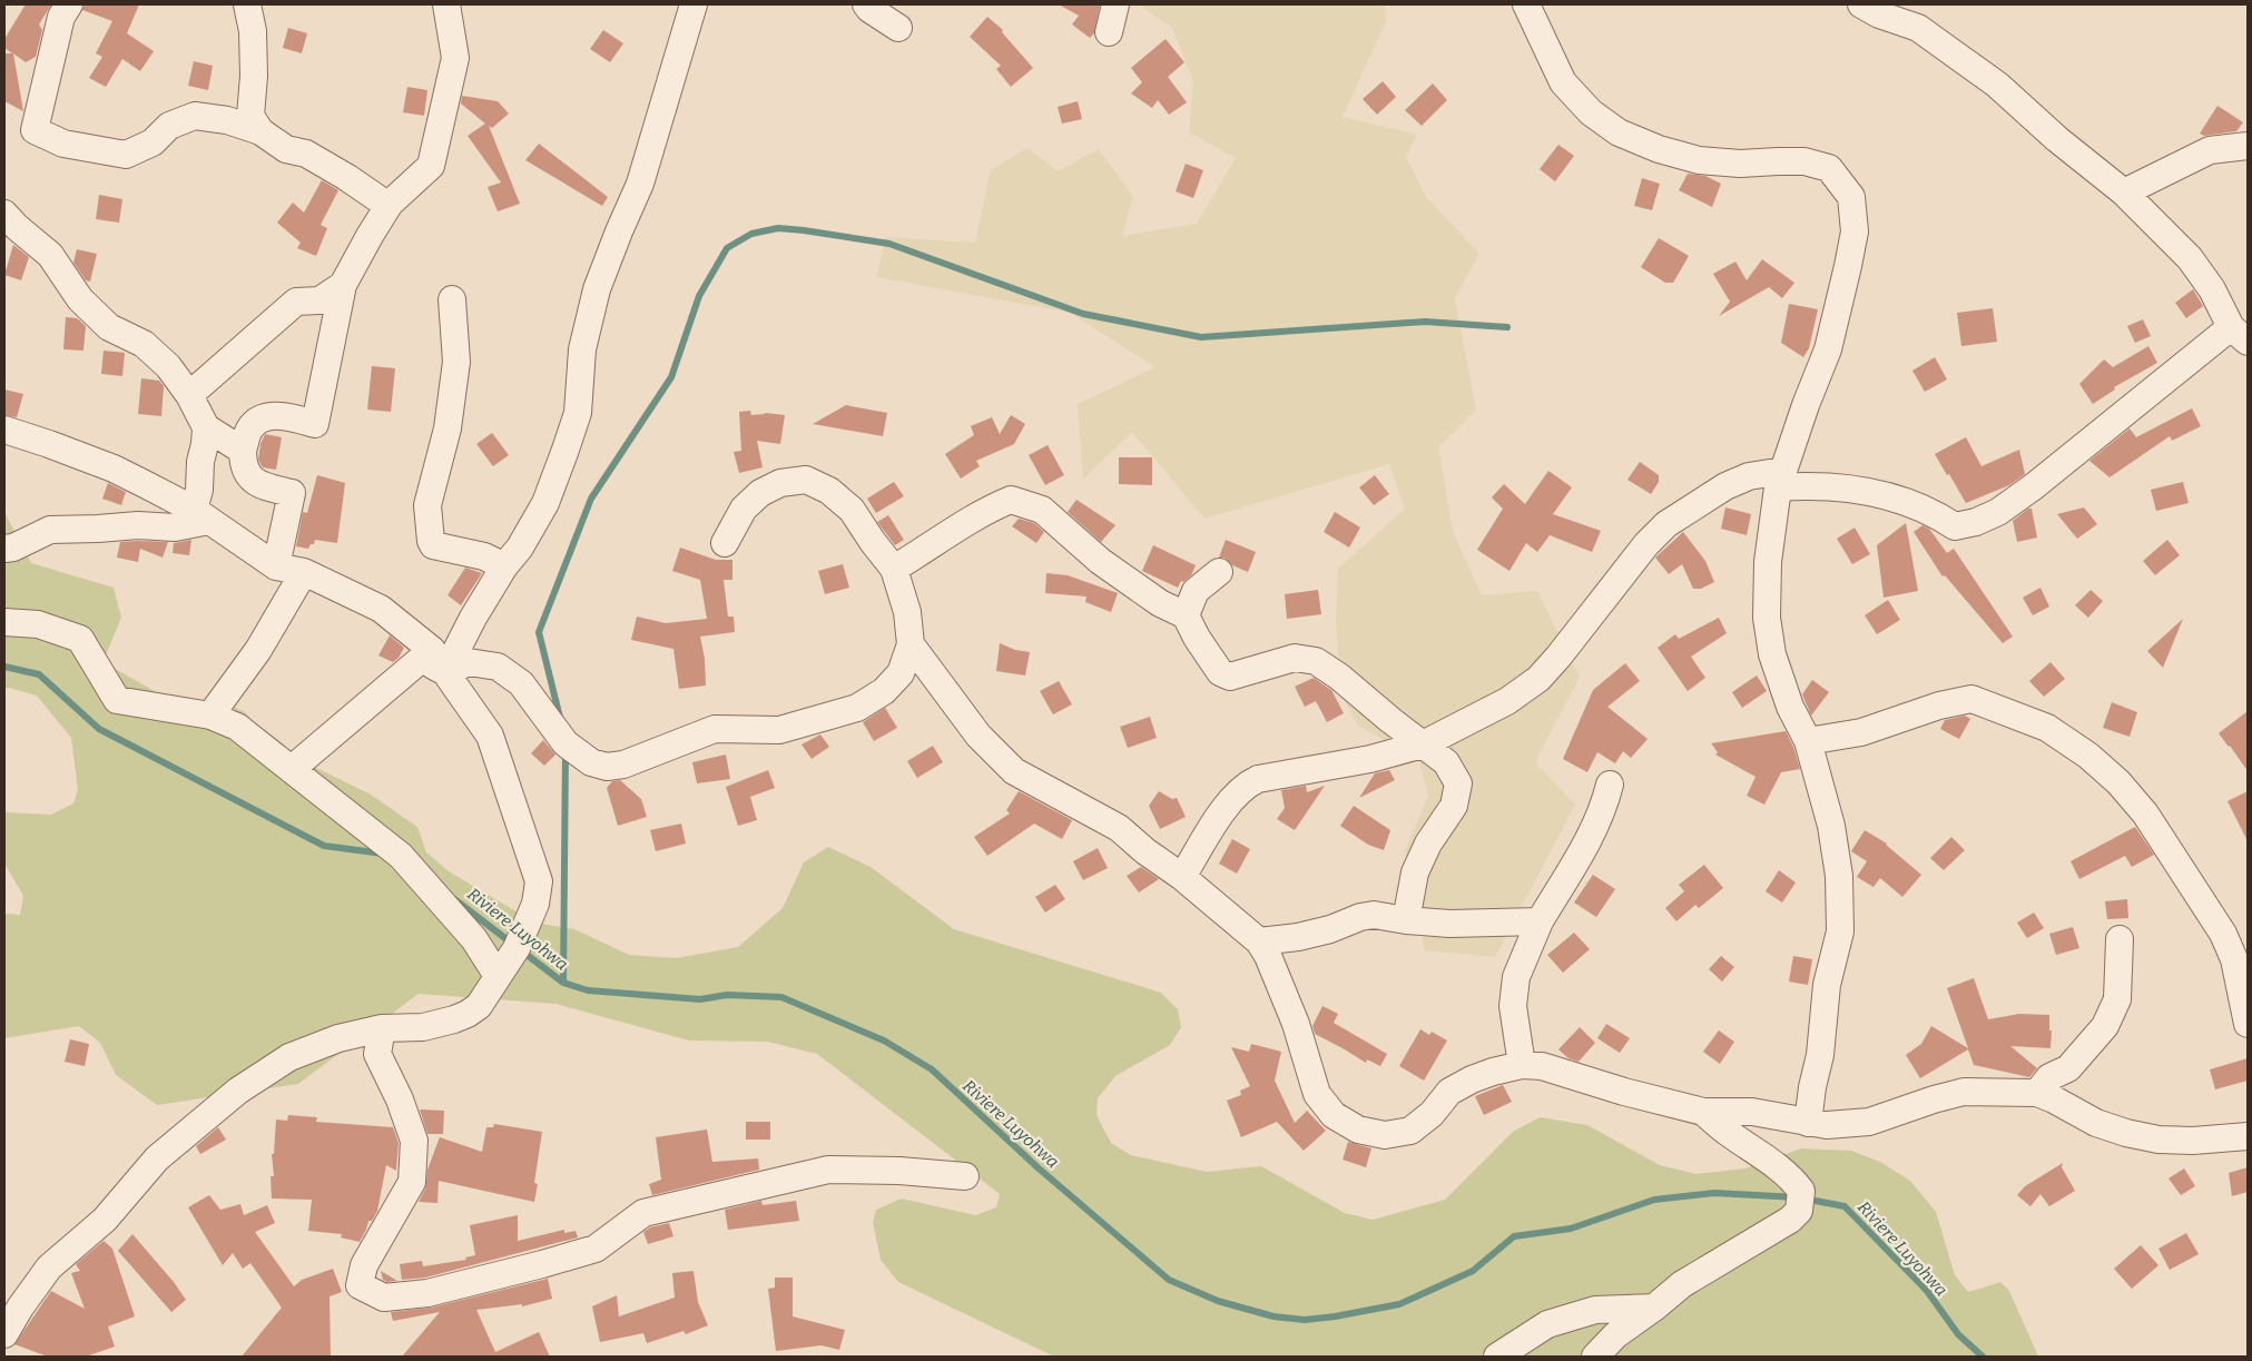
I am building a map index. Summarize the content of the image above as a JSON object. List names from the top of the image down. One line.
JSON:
{"water":["Riviere Luyohwa"]}
